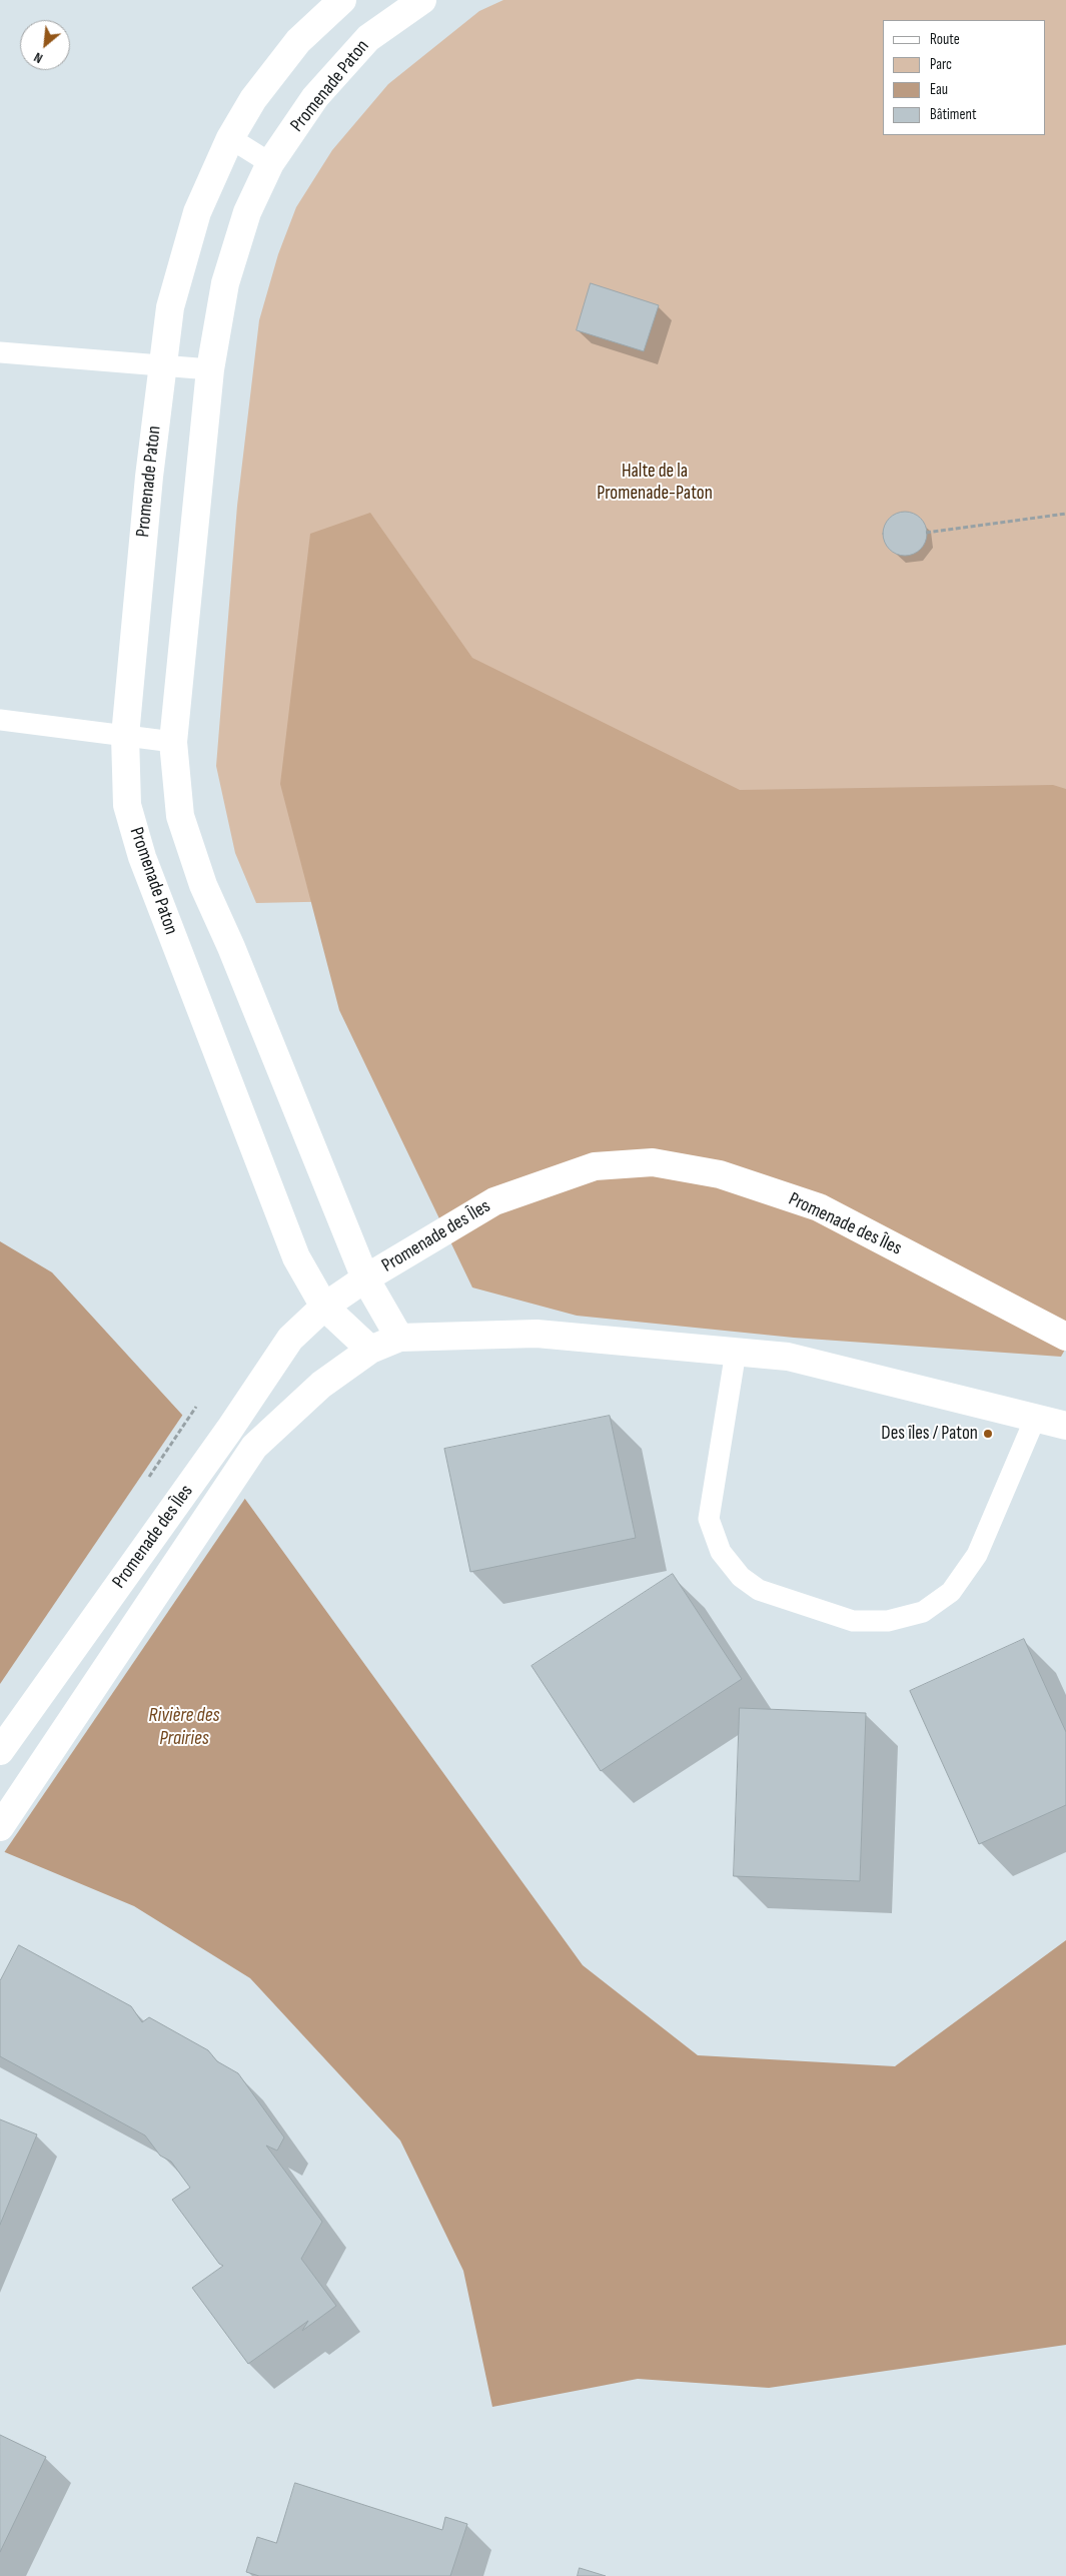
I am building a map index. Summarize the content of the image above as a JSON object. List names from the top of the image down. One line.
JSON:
{"streets":{"street":["Promenade Paton","Promenade des Îles"]},"crossings":[["Promenade Paton","Promenade des Îles"]],"water":["Rivière des Prairies"],"parks":["Halte de la Promenade-Paton"],"places":["Des îles / Paton"],"legend":["Route","Parc","Eau","Bâtiment"],"north":"bottom left"}
